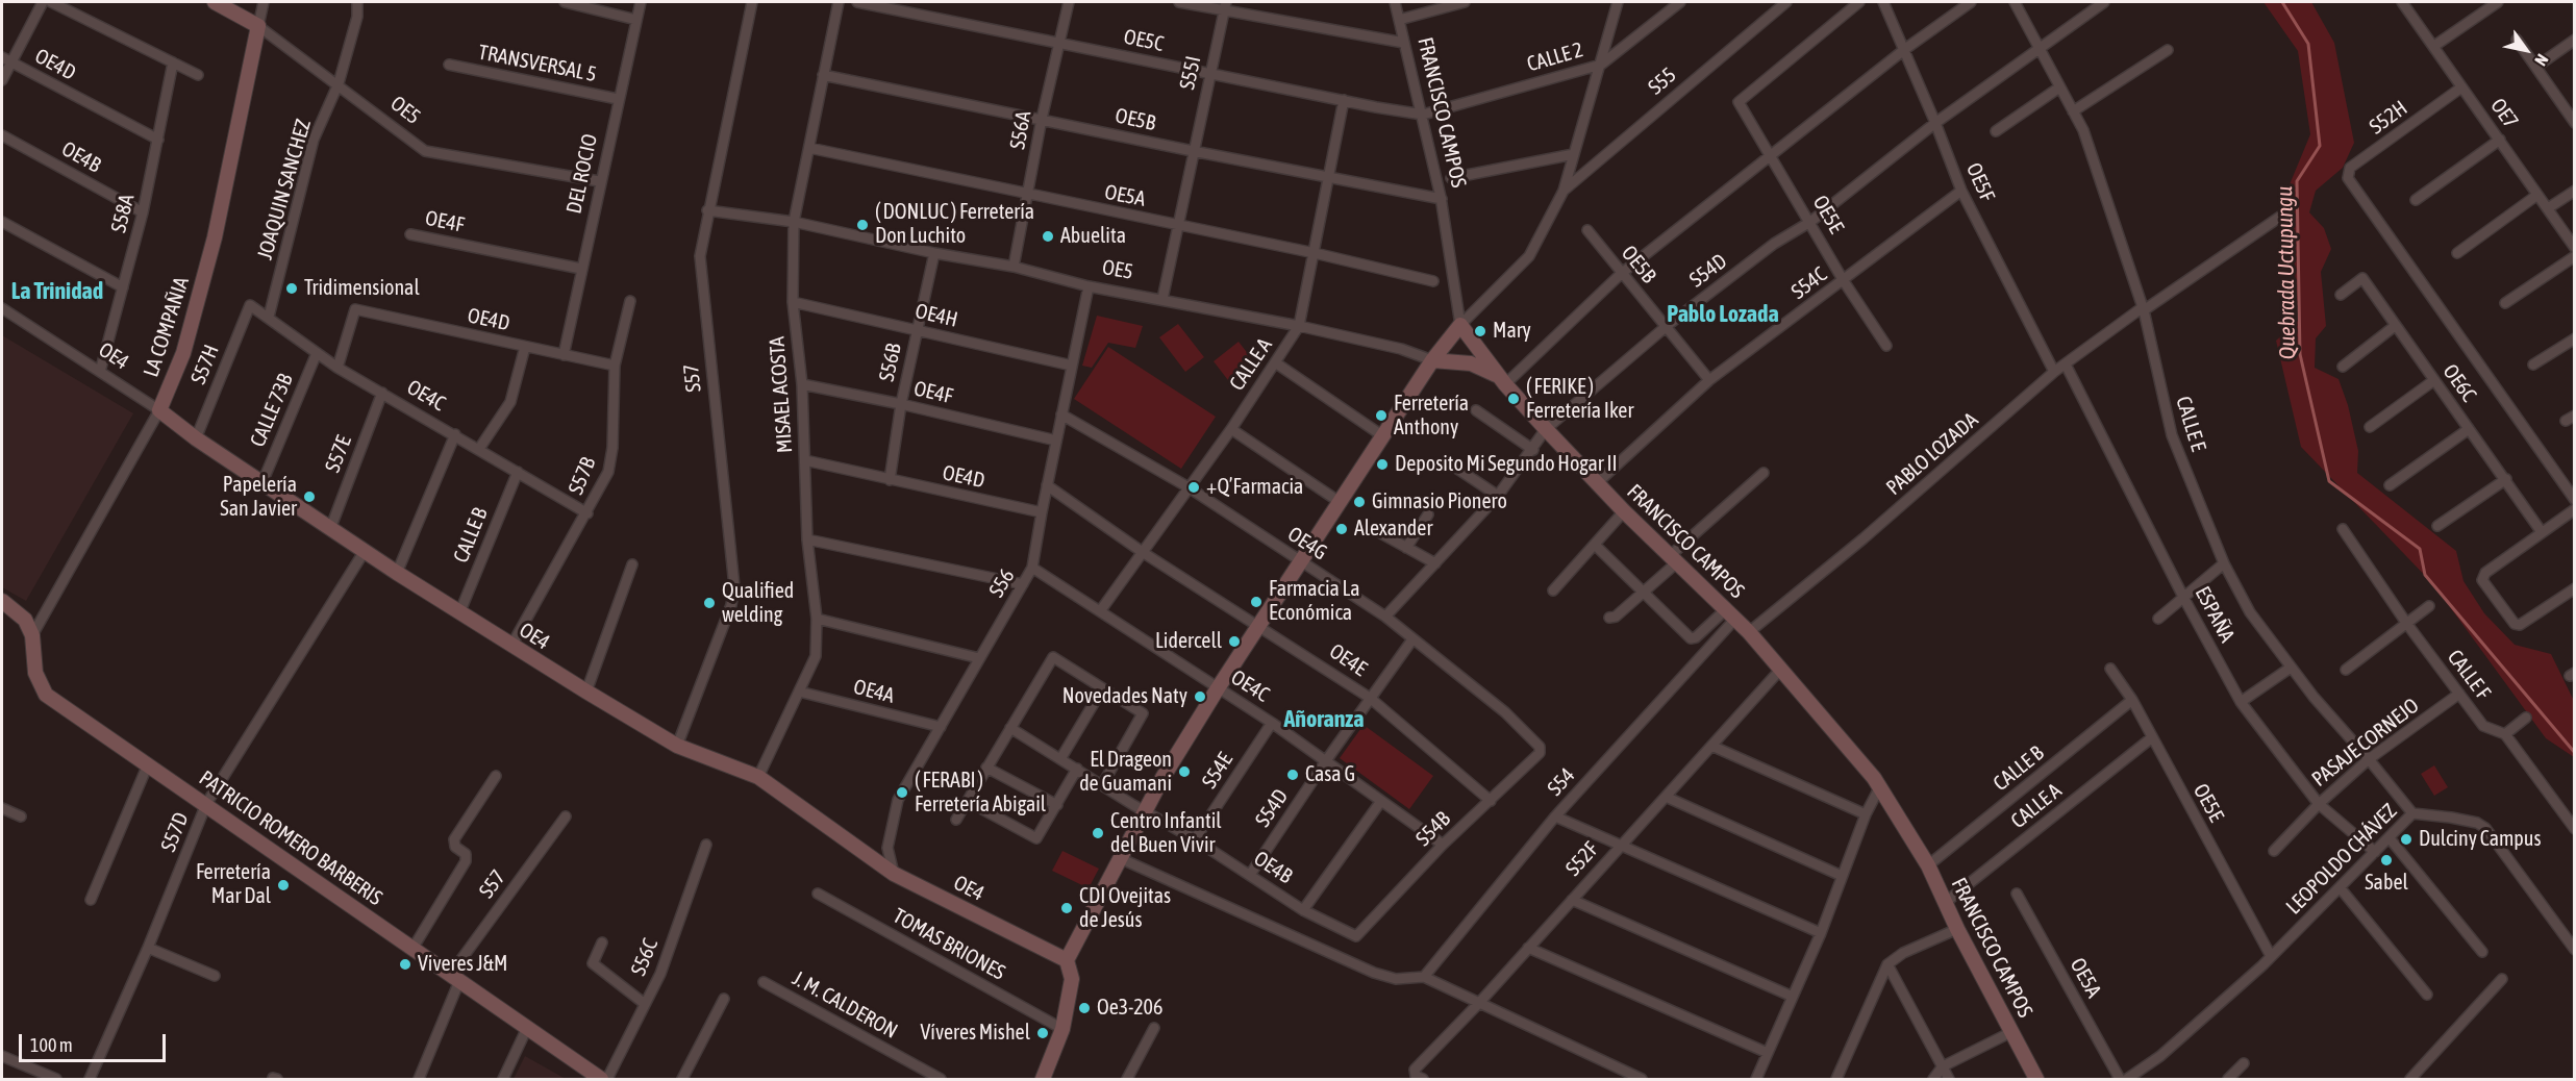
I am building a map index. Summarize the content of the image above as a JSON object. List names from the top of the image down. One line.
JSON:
{"streets":{"street":["OE5C","CALLE 2","TRANSVERSAL 5","OE4D","S55I","S55","OE5","FRANCISCO CAMPOS","OE7","S52H","OE5B","S56A","OE4B","DEL ROCIO","OE5F","JOAQUIN SANCHEZ","OE5A","S58A","OE5E","OE4F","S54D","S54C","OE4H","LA COMPAÑIA","OE4","S56B","S57H","CALLE A","S57","OE6C","MISAEL ACOSTA","OE4C","CALLE 73B","CALLE E","S57E","PABLO LOZADA","S57B","CALLE B","OE4G","S56","ESPAÑA","OE4E","CALLE F","OE4A","PASAJE CORNEJO","S54E","S54","S54B","S57D","PATRICIO ROMERO BARBERIS","S52F","LEOPOLDO CHÁVEZ","TOMAS BRIONES","S56C","J. M. CALDERON"]},"crossings":[["OE5C","CALLE 2"],["OE5C","S55I"],["OE5C","FRANCISCO CAMPOS"],["OE5C","S56A"],["OE5C","CALLE A"],["CALLE 2","FRANCISCO CAMPOS"],["TRANSVERSAL 5","DEL ROCIO"],["OE4D","DEL ROCIO"],["OE4D","S58A"],["OE4D","S56B"],["OE4D","MISAEL ACOSTA"],["OE4D","OE4C"],["OE4D","S57B"],["OE4D","S56"],["S55I","OE5"],["S55I","OE5B"],["S55I","OE5A"],["OE5","S56A"],["OE5","DEL ROCIO"],["OE5","JOAQUIN SANCHEZ"],["OE5","LA COMPAÑIA"],["OE5","S56B"],["OE5","CALLE A"],["OE5","S57"],["OE5","MISAEL ACOSTA"],["OE5","S56"],["FRANCISCO CAMPOS","OE5B"],["FRANCISCO CAMPOS","S54D"],["FRANCISCO CAMPOS","S54C"],["FRANCISCO CAMPOS","CALLE A"],["FRANCISCO CAMPOS","PABLO LOZADA"],["FRANCISCO CAMPOS","CALLE B"],["FRANCISCO CAMPOS","S54"],["FRANCISCO CAMPOS","S52F"],["OE7","S52H"],["OE5B","S56A"],["OE5B","S54D"],["OE5B","S54C"],["OE5B","CALLE A"],["OE5B","MISAEL ACOSTA"],["S56A","OE5A"],["OE4B","S58A"],["OE4B","S54D"],["OE4B","S54E"],["OE4B","S54B"],["DEL ROCIO","OE4F"],["OE5F","S54D"],["OE5F","S54C"],["OE5F","PABLO LOZADA"],["JOAQUIN SANCHEZ","OE4C"],["OE5A","CALLE A"],["OE5A","MISAEL ACOSTA"],["S58A","OE4"],["OE5E","S54D"],["OE5E","S54C"],["OE5E","CALLE A"],["OE5E","CALLE B"],["OE5E","LEOPOLDO CHÁVEZ"],["OE4F","S56B"],["OE4F","MISAEL ACOSTA"],["OE4F","S56"],["S54D","OE4C"],["S54D","CALLE E"],["S54D","OE4G"],["S54D","OE4E"],["OE4H","S56B"],["OE4H","MISAEL ACOSTA"],["OE4H","S56"],["LA COMPAÑIA","OE4"],["LA COMPAÑIA","PATRICIO ROMERO BARBERIS"],["OE4","S57H"],["OE4","S57"],["OE4","MISAEL ACOSTA"],["OE4","CALLE 73B"],["OE4","S57E"],["OE4","S57B"],["OE4","CALLE B"],["OE4","S56"],["OE4","S57D"],["S57H","OE4C"],["CALLE A","OE4C"],["CALLE A","OE4G"],["CALLE A","OE4E"],["S57","PATRICIO ROMERO BARBERIS"],["MISAEL ACOSTA","OE4A"],["OE4C","CALLE 73B"],["OE4C","S57E"],["OE4C","S57B"],["OE4C","CALLE B"],["OE4C","S56"],["OE4C","S54E"],["OE4C","S54B"],["CALLE E","PABLO LOZADA"],["CALLE E","PASAJE CORNEJO"],["CALLE E","LEOPOLDO CHÁVEZ"],["PABLO LOZADA","ESPAÑA"],["OE4G","S56"],["OE4G","S54B"],["S56","OE4E"],["S56","OE4A"],["ESPAÑA","PASAJE CORNEJO"],["ESPAÑA","LEOPOLDO CHÁVEZ"],["OE4E","S54B"],["CALLE F","PASAJE CORNEJO"],["S57D","PATRICIO ROMERO BARBERIS"]],"districts":["La Trinidad","Pablo Lozada","Añoranza"],"water":["Quebrada Uctupungu"],"places":["( DONLUC ) Ferretería Don Luchito","Abuelita","Tridimensional","Mary","( FERIKE ) Ferretería Iker","Ferretería Anthony","Deposito Mi Segundo Hogar II","+Q’Farmacia","Papelería San Javier","Gimnasio Pionero","Alexander","Farmacia La Económica","Qualified welding","Lidercell","Novedades Naty","El Drageon de Guamani","Casa G","( FERABI ) Ferretería Abigail","Centro Infantil del Buen Vivir","Dulciny Campus","Sabel","Ferretería Mar Dal","CDI Ovejitas de Jesús","Viveres J&M","Oe3-206","Víveres Mishel"],"scale_bar":"100 m","north":"bottom right"}
